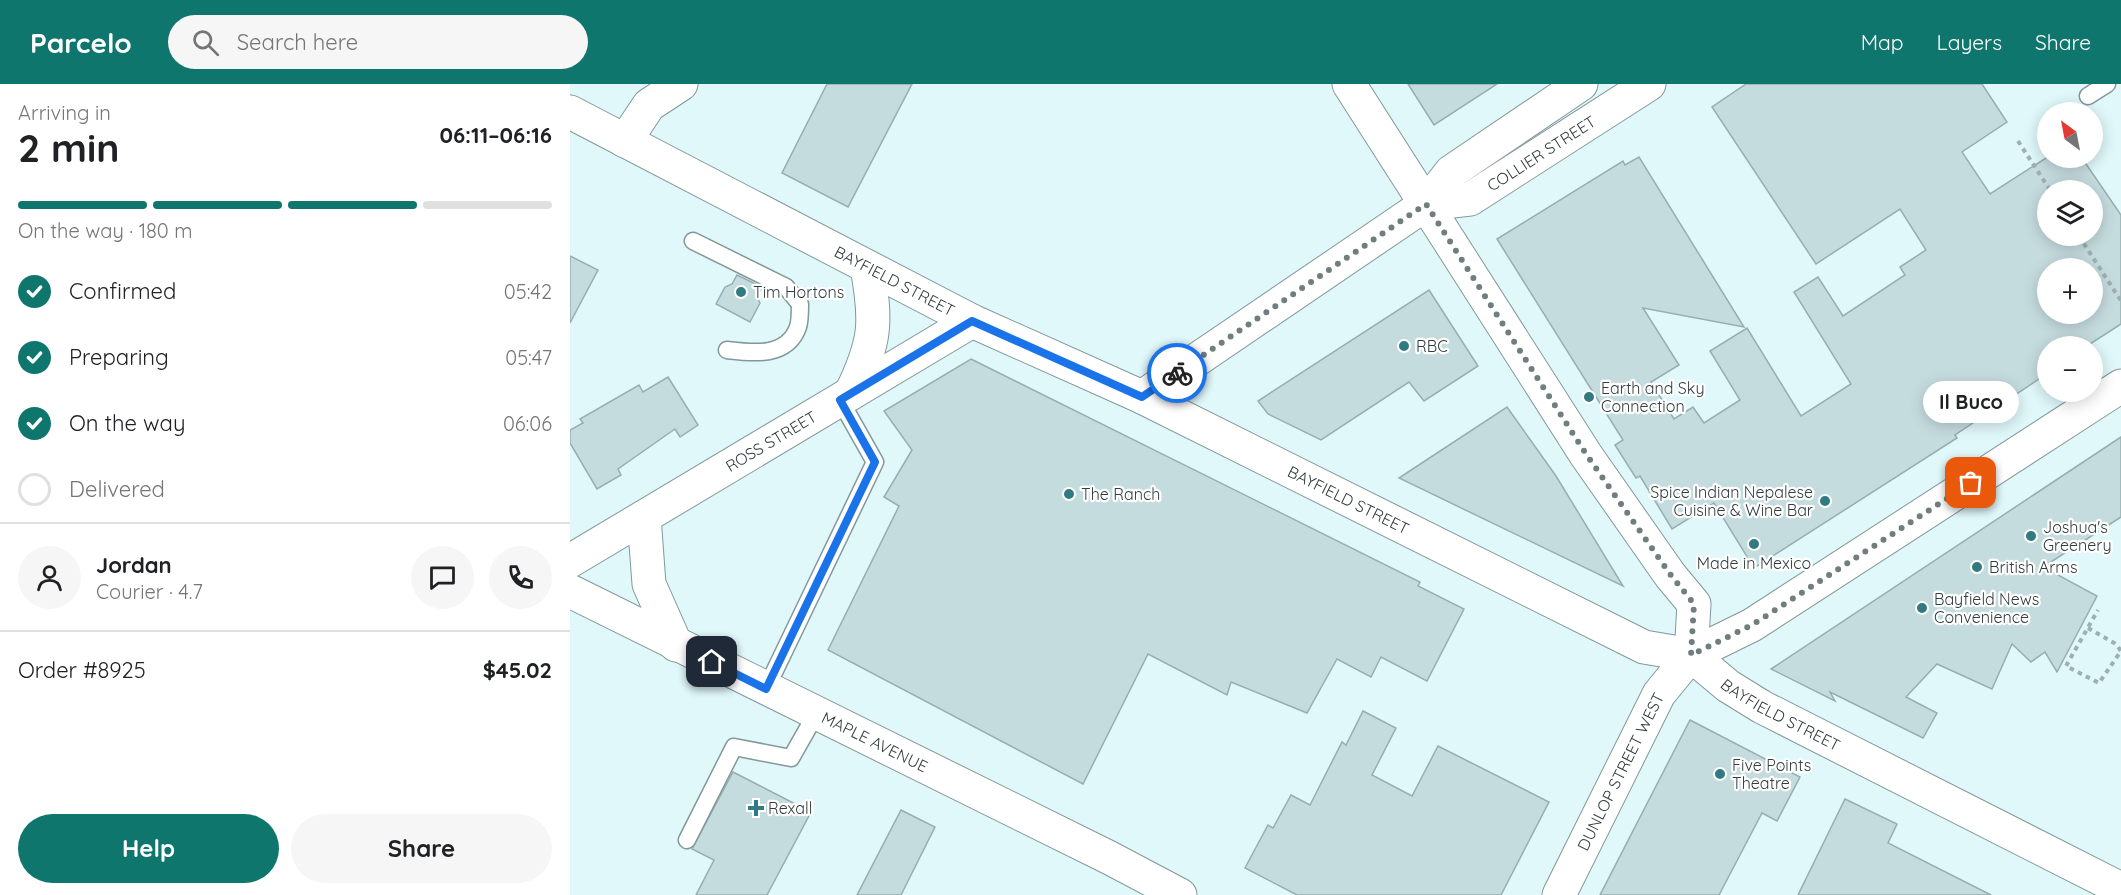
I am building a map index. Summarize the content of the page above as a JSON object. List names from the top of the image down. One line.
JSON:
{"streets":{"main road":["COLLIER STREET","BAYFIELD STREET","ROSS STREET","MAPLE AVENUE","DUNLOP STREET WEST"]},"crossings":[["COLLIER STREET","BAYFIELD STREET"],["BAYFIELD STREET","ROSS STREET"],["BAYFIELD STREET","DUNLOP STREET WEST"]],"places":{"other":["Tim Hortons","RBC","Earth and Sky Connection","Il Buco","The Ranch","Spice Indian Nepalese Cuisine & Wine Bar","Joshua's Greenery","Made in Mexico","British Arms","Bayfield News Convenience","Five Points Theatre"],"health":["Rexall"]},"north":"top left","page":{"header":"Parcelo","search":"Search here","nav":["Map","Layers","Share"],"heading":["2 min","Arriving in","06:11–06:16"],"panel":["Jordan","Courier · 4.7","Order #8925","$45.02"],"map_buttons":["+","−"],"bar":"On the way · 180 m","list":[["Confirmed","05:42"],["Preparing","05:47"],["On the way","06:06"],"Delivered"],"bubble":"Il Buco","buttons":["Help","Share"]}}
